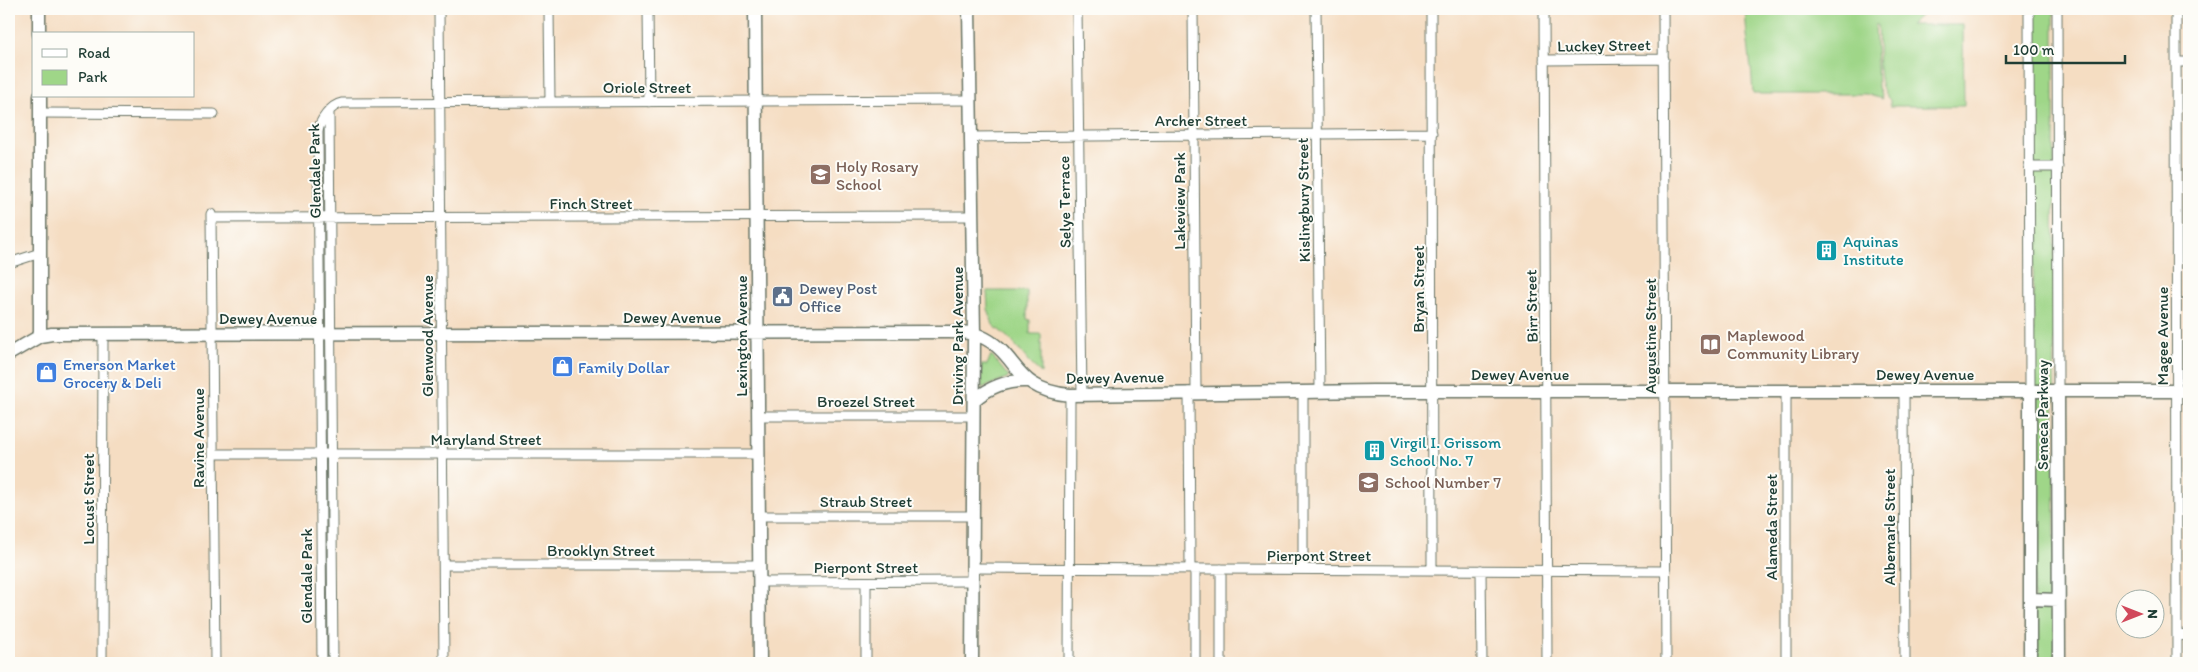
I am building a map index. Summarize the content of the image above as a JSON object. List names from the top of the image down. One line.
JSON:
{"streets":{"street":["Luckey Street","Oriole Street","Archer Street","Glendale Park","Kislingbury Street","Lakeview Park","Selye Terrace","Finch Street","Bryan Street","Birr Street","Dewey Avenue","Glenwood Avenue","Lexington Avenue","Driving Park Avenue","Augustine Street","Magee Avenue","Broezel Street","Seneca Parkway","Ravine Avenue","Maryland Street","Locust Street","Straub Street","Alameda Street","Albemarle Street","Brooklyn Street","Pierpont Street"]},"crossings":[["Luckey Street","Birr Street"],["Luckey Street","Augustine Street"],["Oriole Street","Glendale Park"],["Oriole Street","Glenwood Avenue"],["Oriole Street","Lexington Avenue"],["Oriole Street","Driving Park Avenue"],["Archer Street","Kislingbury Street"],["Archer Street","Lakeview Park"],["Archer Street","Selye Terrace"],["Archer Street","Bryan Street"],["Archer Street","Driving Park Avenue"],["Glendale Park","Finch Street"],["Glendale Park","Dewey Avenue"],["Glendale Park","Maryland Street"],["Kislingbury Street","Dewey Avenue"],["Lakeview Park","Dewey Avenue"],["Lakeview Park","Pierpont Street"],["Selye Terrace","Dewey Avenue"],["Selye Terrace","Pierpont Street"],["Finch Street","Glenwood Avenue"],["Finch Street","Lexington Avenue"],["Finch Street","Driving Park Avenue"],["Finch Street","Ravine Avenue"],["Bryan Street","Dewey Avenue"],["Bryan Street","Pierpont Street"],["Birr Street","Dewey Avenue"],["Birr Street","Pierpont Street"],["Dewey Avenue","Glenwood Avenue"],["Dewey Avenue","Lexington Avenue"],["Dewey Avenue","Driving Park Avenue"],["Dewey Avenue","Augustine Street"],["Dewey Avenue","Magee Avenue"],["Dewey Avenue","Seneca Parkway"],["Dewey Avenue","Ravine Avenue"],["Dewey Avenue","Locust Street"],["Dewey Avenue","Alameda Street"],["Dewey Avenue","Albemarle Street"],["Glenwood Avenue","Maryland Street"],["Glenwood Avenue","Brooklyn Street"],["Lexington Avenue","Broezel Street"],["Lexington Avenue","Maryland Street"],["Lexington Avenue","Straub Street"],["Lexington Avenue","Brooklyn Street"],["Lexington Avenue","Pierpont Street"],["Driving Park Avenue","Broezel Street"],["Driving Park Avenue","Straub Street"],["Driving Park Avenue","Pierpont Street"],["Augustine Street","Pierpont Street"],["Ravine Avenue","Maryland Street"]],"places":{"school or university":["Holy Rosary School","School Number 7"],"building":["Aquinas Institute","Virgil I. Grissom School No. 7"],"public building":["Dewey Post Office"],"library":["Maplewood Community Library"],"shop":["Family Dollar","Emerson Market Grocery & Deli"]},"legend":["Road","Park"],"scale_bar":"100 m","north":"right"}
